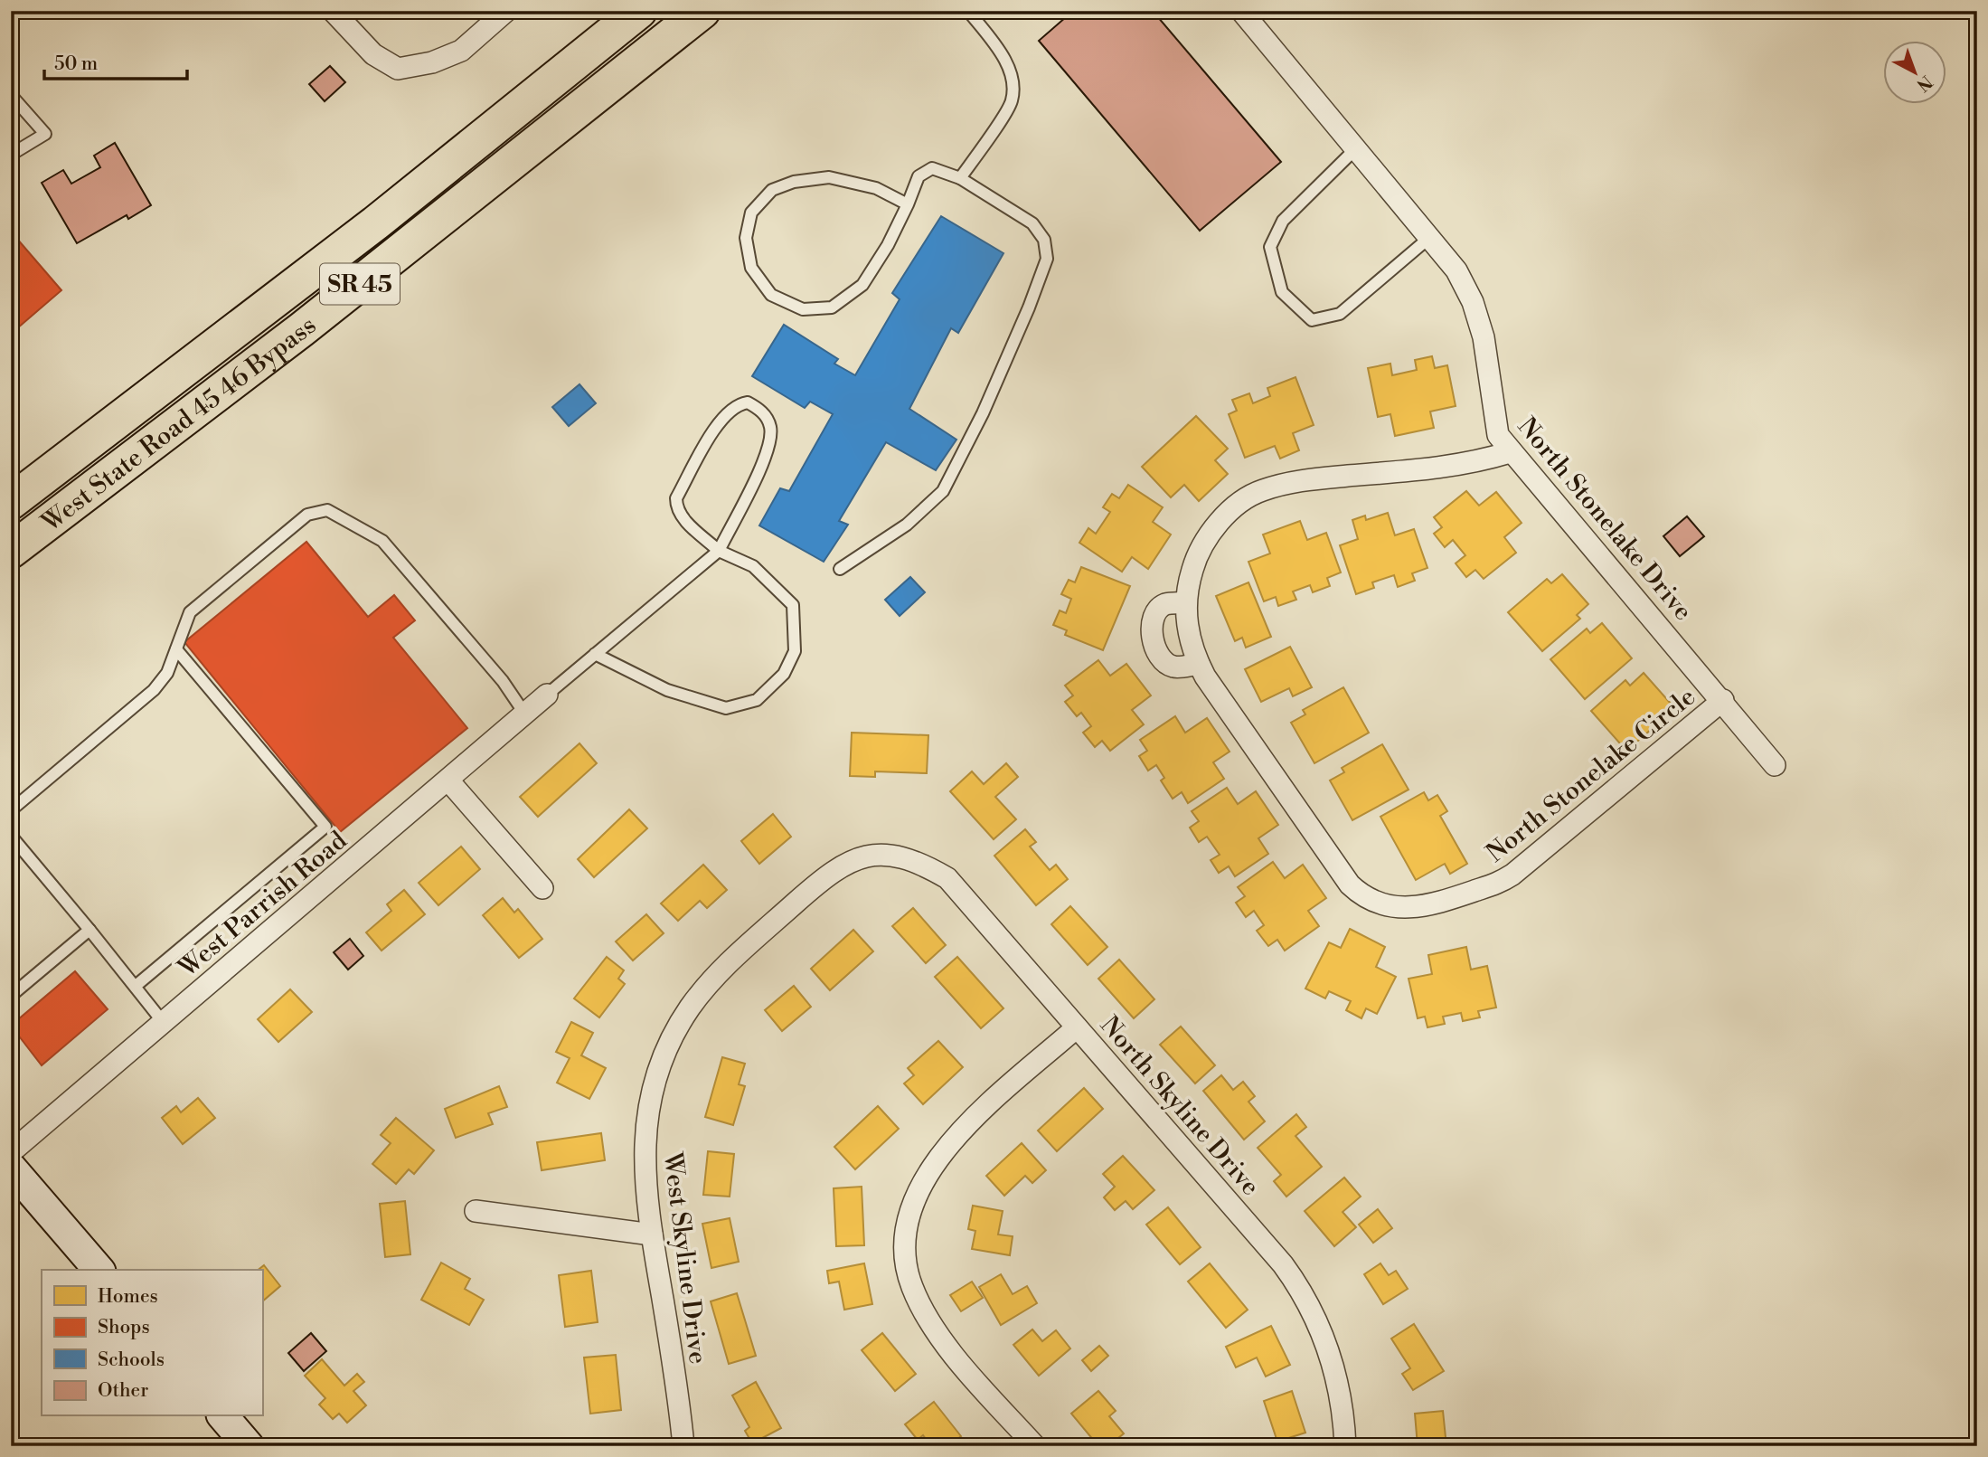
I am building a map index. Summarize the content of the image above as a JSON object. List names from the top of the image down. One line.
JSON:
{"streets":{"highway":["SR 45","West State Road 45 46 Bypass"],"street":["North Stonelake Drive","North Stonelake Circle","West Parrish Road","North Skyline Drive","West Skyline Drive"]},"crossings":[["North Stonelake Drive","North Stonelake Circle"],["North Skyline Drive","West Skyline Drive"]],"legend":["Homes","Shops","Schools","Other"],"scale_bar":"50 m","north":"bottom right"}
